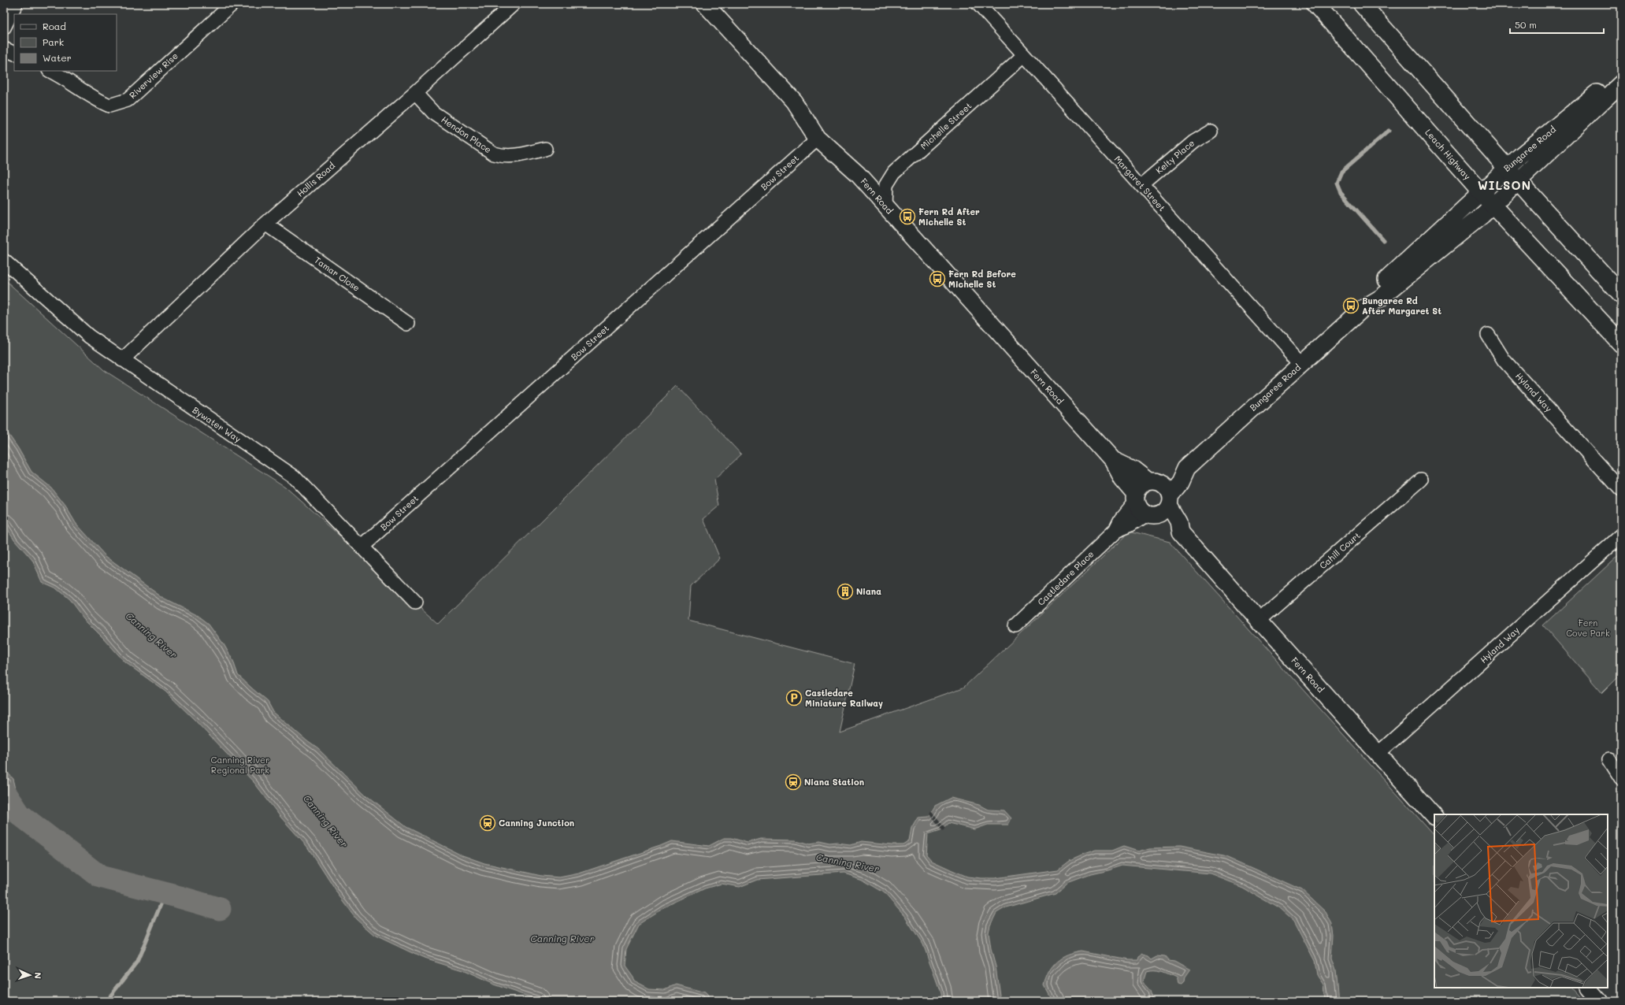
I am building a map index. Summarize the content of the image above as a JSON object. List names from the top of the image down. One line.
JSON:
{"streets":{"highway":["Leach Highway"],"street":["Riverview Rise","Michelle Street","Hendon Place","Bungaree Road","Kelty Place","Bow Street","Hollis Road","Margaret Street","Fern Road","Tamar Close","Hyland Way","Bywater Way","Cahill Court","Castledare Place"]},"crossings":[["Michelle Street","Margaret Street"],["Michelle Street","Fern Road"],["Hendon Place","Hollis Road"],["Bungaree Road","Leach Highway"],["Bungaree Road","Margaret Street"],["Bungaree Road","Fern Road"],["Bungaree Road","Castledare Place"],["Kelty Place","Margaret Street"],["Bow Street","Fern Road"],["Bow Street","Bywater Way"],["Hollis Road","Tamar Close"],["Hollis Road","Bywater Way"],["Fern Road","Hyland Way"],["Fern Road","Cahill Court"],["Fern Road","Castledare Place"]],"districts":["WILSON"],"water":["Canning River"],"parks":["Fern Cove Park","Canning River Regional Park"],"places":{"bus stop":["Fern Rd After Michelle St","Fern Rd Before Michelle St","Bungaree Rd After Margaret St"],"building":["Niana"],"parking":["Castledare Miniature Railway"],"station":["Niana Station","Canning Junction"]},"legend":["Road","Park","Water"],"scale_bar":"50 m","north":"right"}
